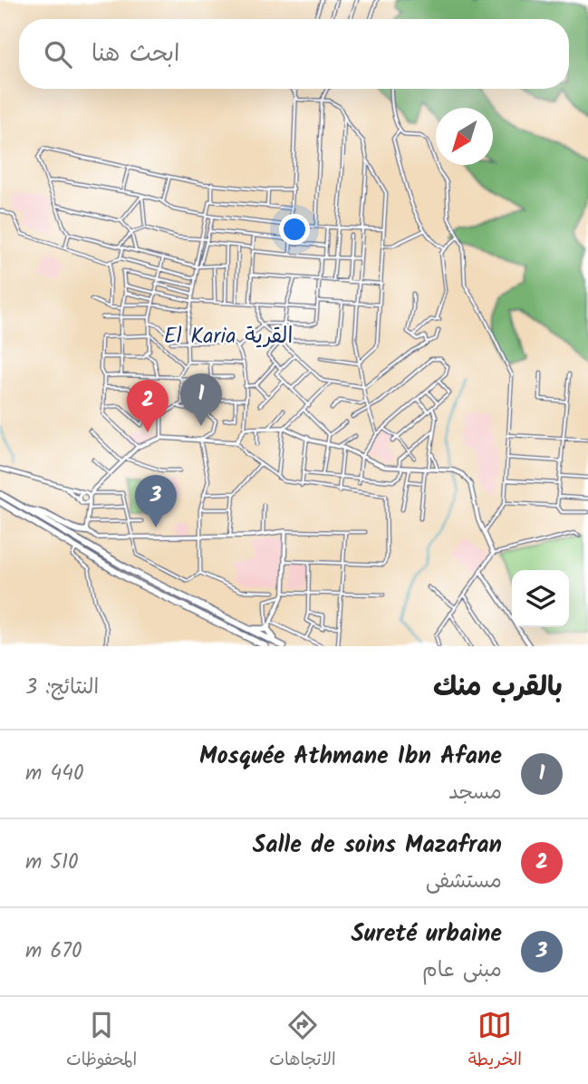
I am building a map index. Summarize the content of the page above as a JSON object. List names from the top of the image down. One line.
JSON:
{"districts":["El Karia القرية"],"north":"bottom left","page":{"search":"ابحث هنا","pins":["1","2","3"],"heading":["بالقرب منك","النتائج: 3"],"list":[{"mark":"1","name":"Mosquée Athmane Ibn Afane","note":"مسجد","value":"440 m"},{"mark":"2","name":"Salle de soins Mazafran","note":"مستشفى","value":"510 m"},{"mark":"3","name":"Sureté urbaine","note":"مبنى عام","value":"670 m"}],"nav":["الخريطة","الاتجاهات","المحفوظات"]}}
